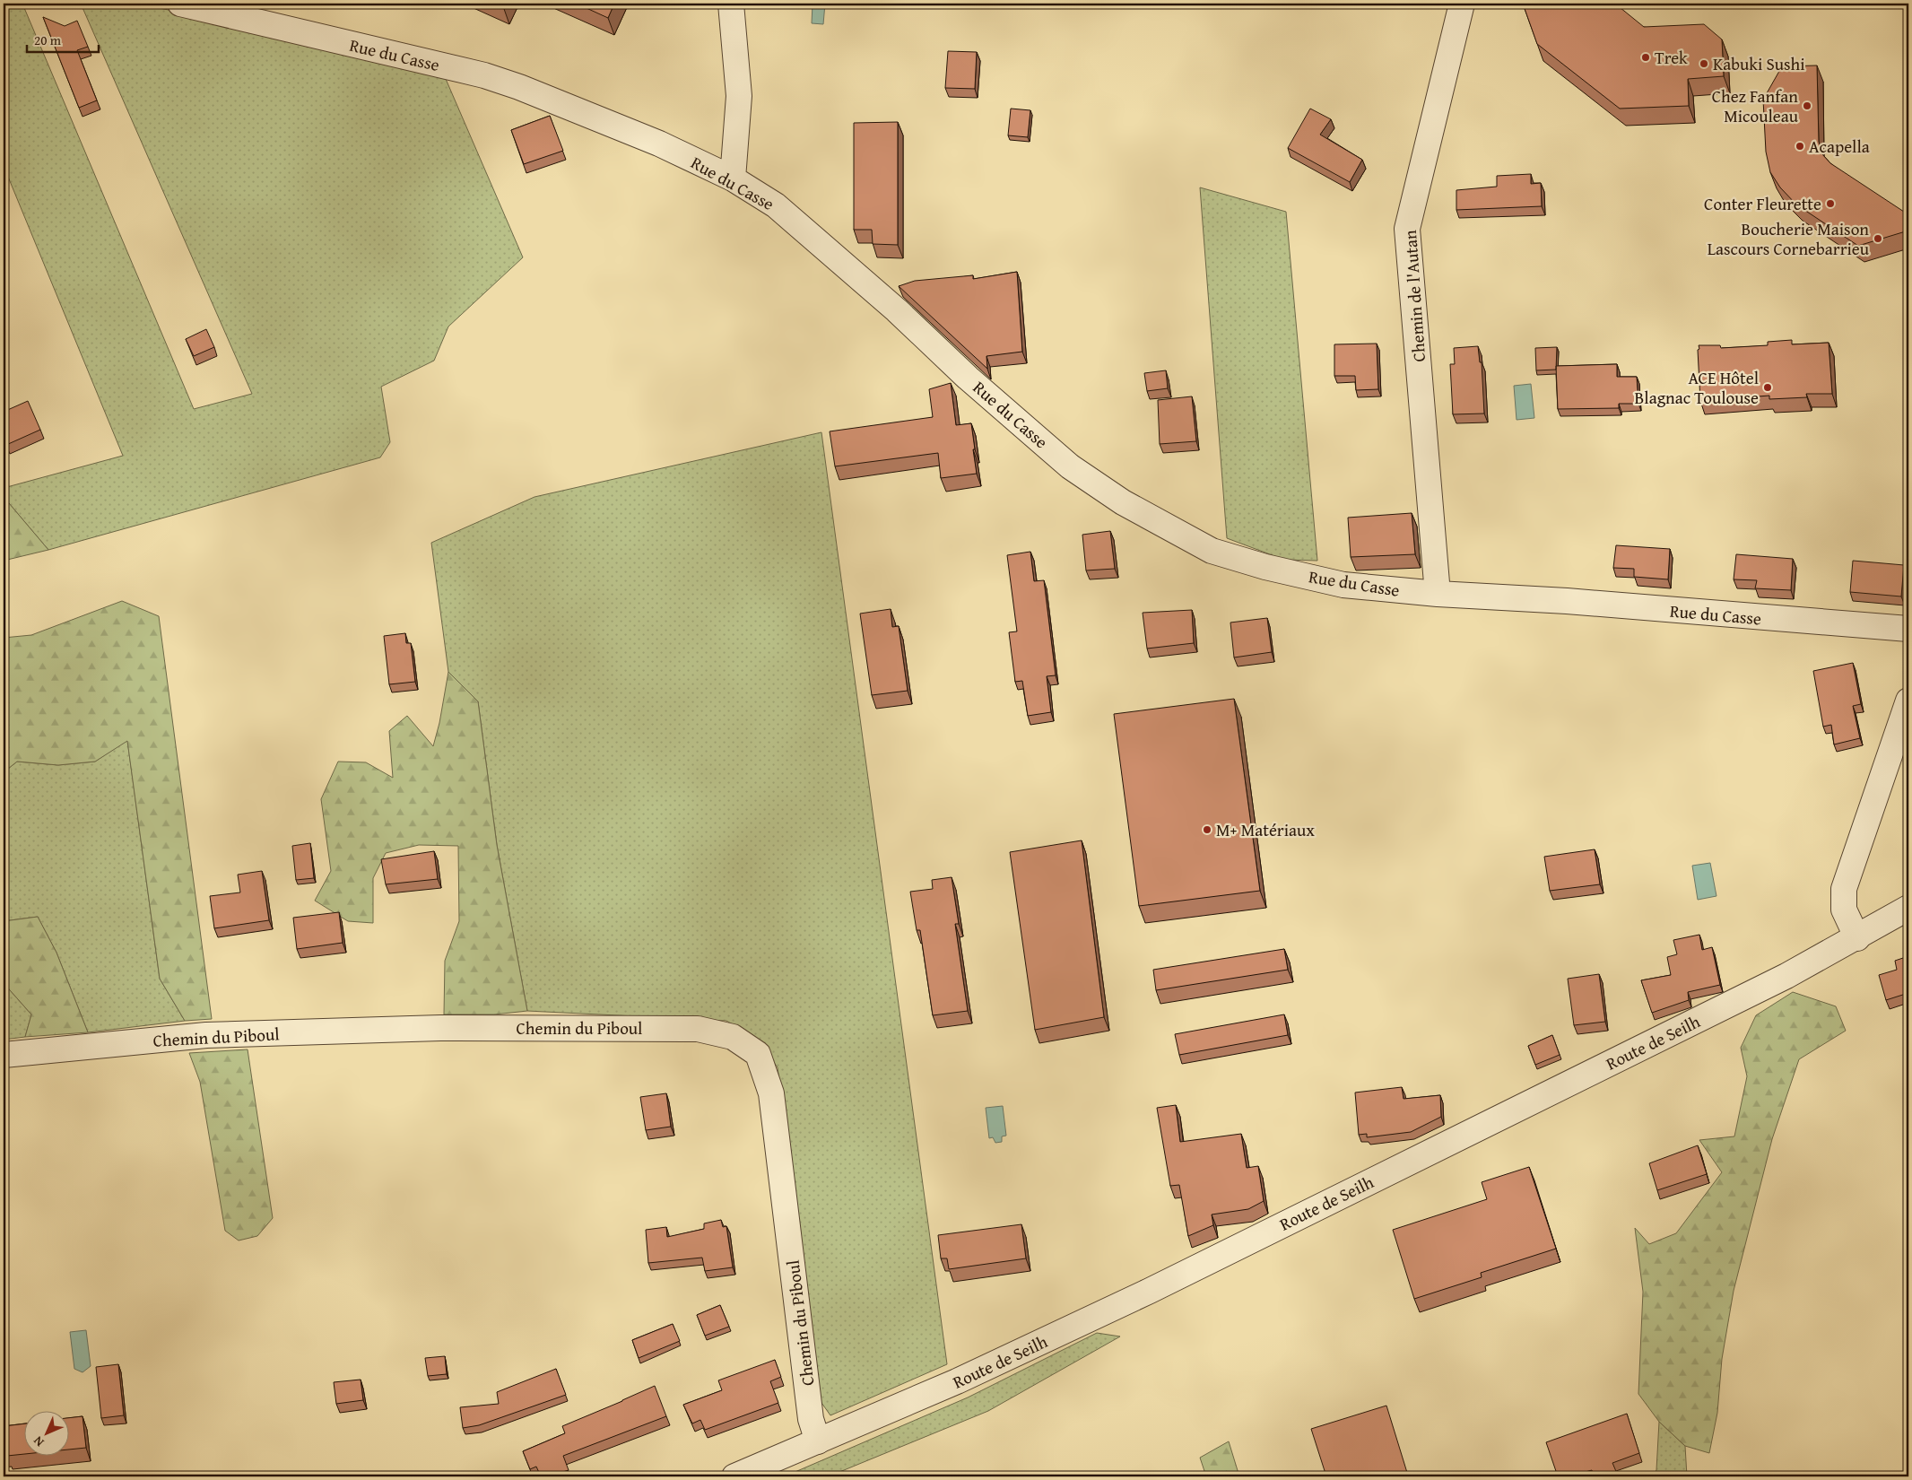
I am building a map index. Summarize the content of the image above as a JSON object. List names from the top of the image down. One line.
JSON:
{"streets":{"street":["Rue du Casse","Chemin de l'Autan","Chemin du Piboul","Route de Seilh"]},"crossings":[["Rue du Casse","Chemin de l'Autan"],["Chemin du Piboul","Route de Seilh"]],"places":["Trek","Kabuki Sushi","Chez Fanfan Micouleau","Acapella","Conter Fleurette","Boucherie Maison Lascours Cornebarrieu","ACE Hôtel Blagnac Toulouse","M+ Matériaux"],"scale_bar":"20 m","north":"bottom left"}
